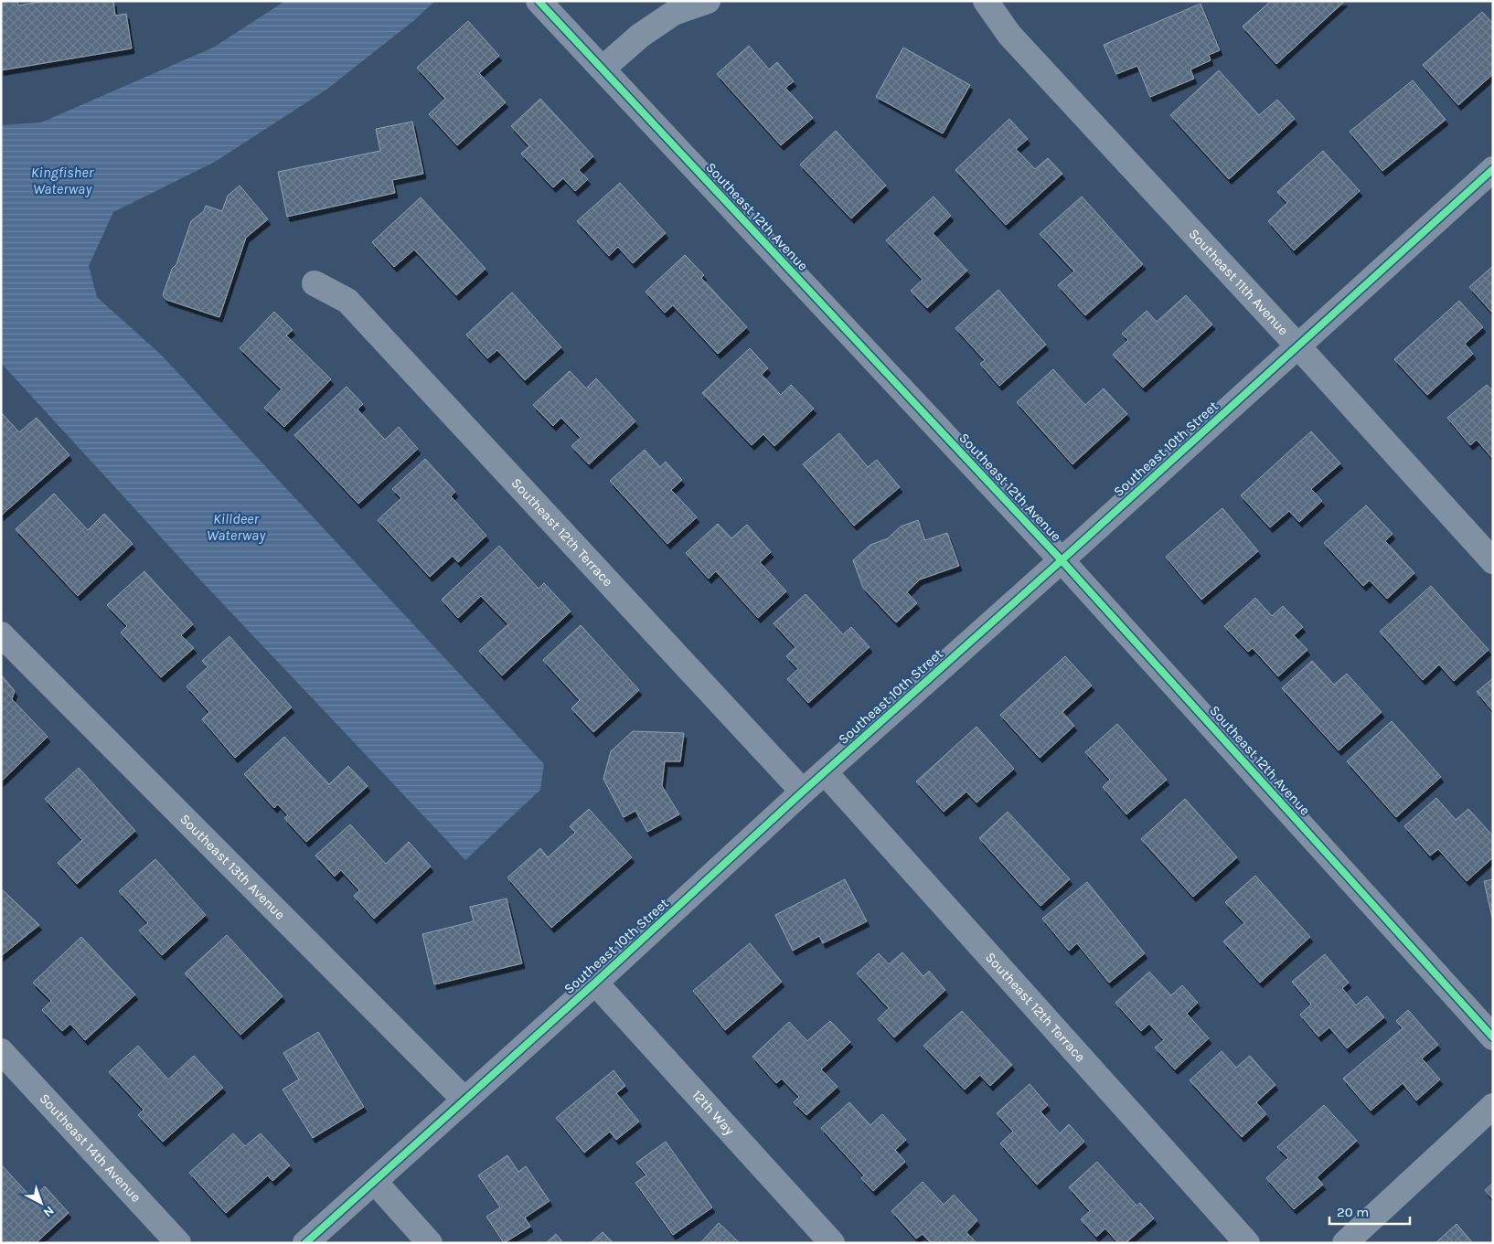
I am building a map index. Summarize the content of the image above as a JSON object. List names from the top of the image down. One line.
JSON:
{"streets":{"street":["Southeast 12th Avenue","Southeast 11th Avenue","Southeast 10th Street","Southeast 12th Terrace","Southeast 13th Avenue","12th Way","Southeast 14th Avenue"]},"crossings":[["Southeast 12th Avenue","Southeast 10th Street"],["Southeast 11th Avenue","Southeast 10th Street"],["Southeast 10th Street","Southeast 12th Terrace"],["Southeast 10th Street","Southeast 13th Avenue"],["Southeast 10th Street","12th Way"]],"water":["Kingfisher Waterway","Killdeer Waterway"],"scale_bar":"20 m","north":"bottom right"}
